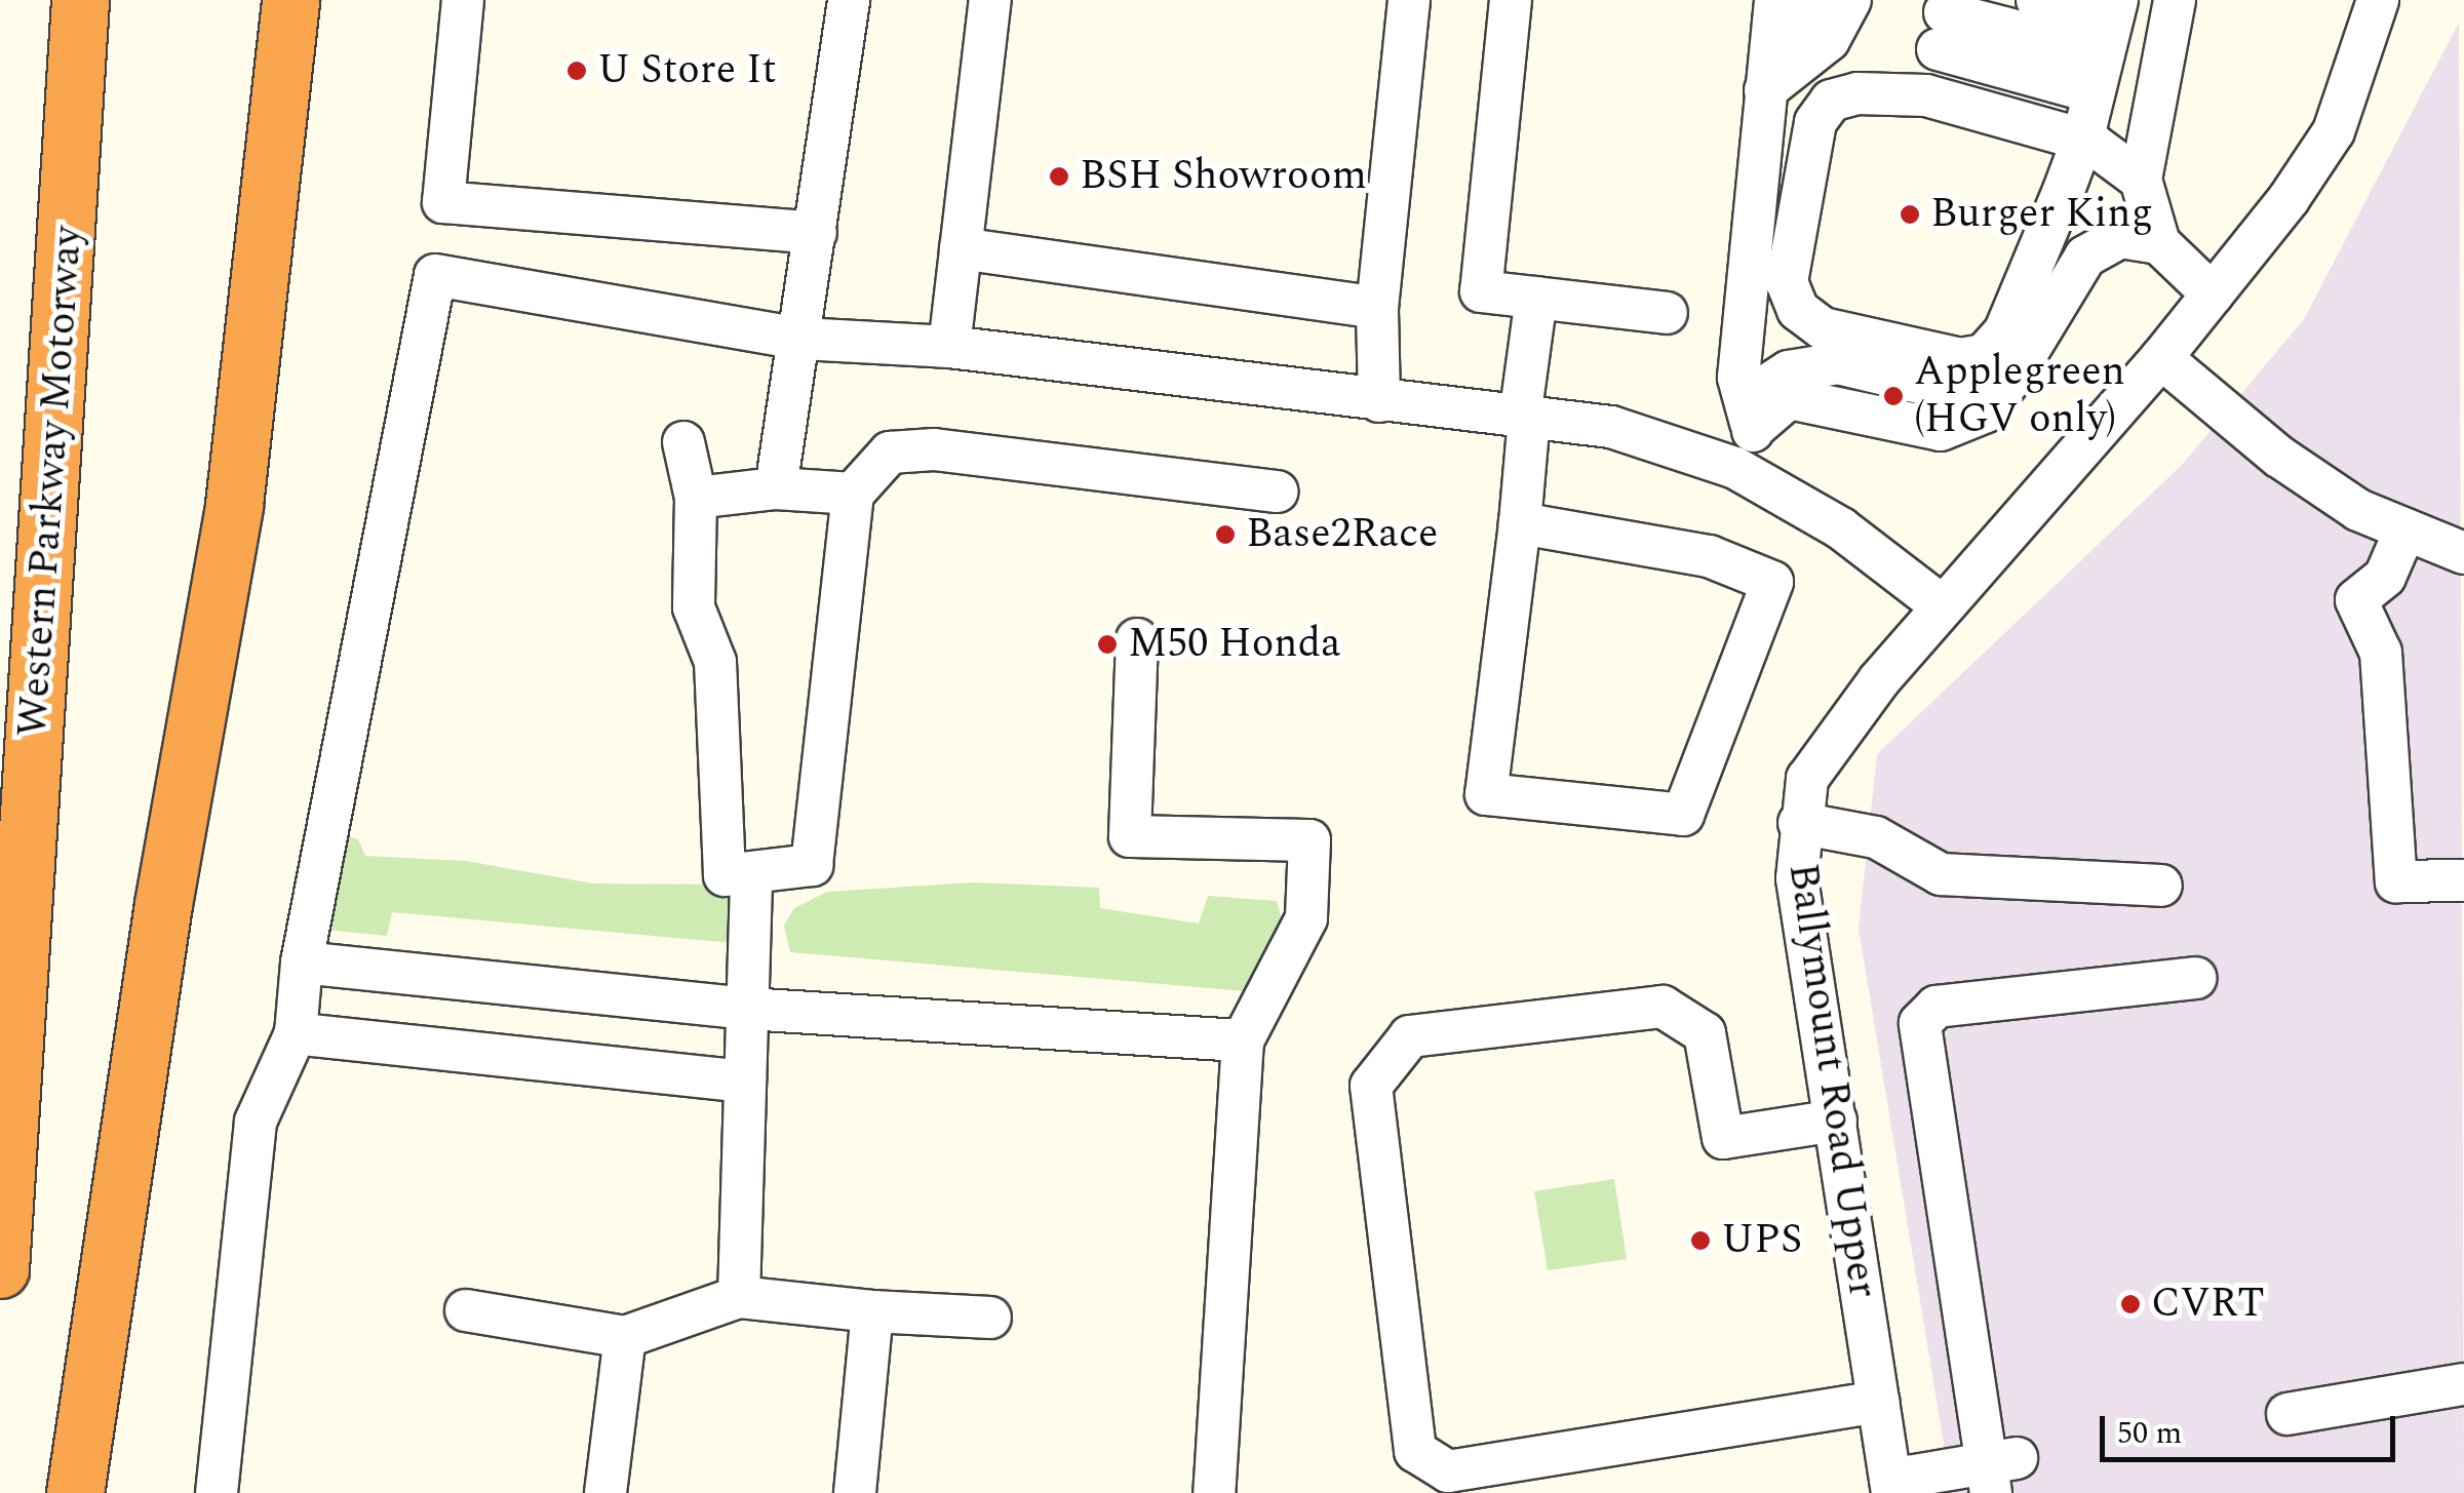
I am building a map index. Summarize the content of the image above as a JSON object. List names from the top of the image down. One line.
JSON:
{"streets":{"highway":["Western Parkway Motorway"],"street":["Ballymount Road Upper"]},"places":["U Store It","BSH Showroom","Burger King","Applegreen (HGV only)","Base2Race","M50 Honda","UPS","CVRT"],"scale_bar":"50 m"}
